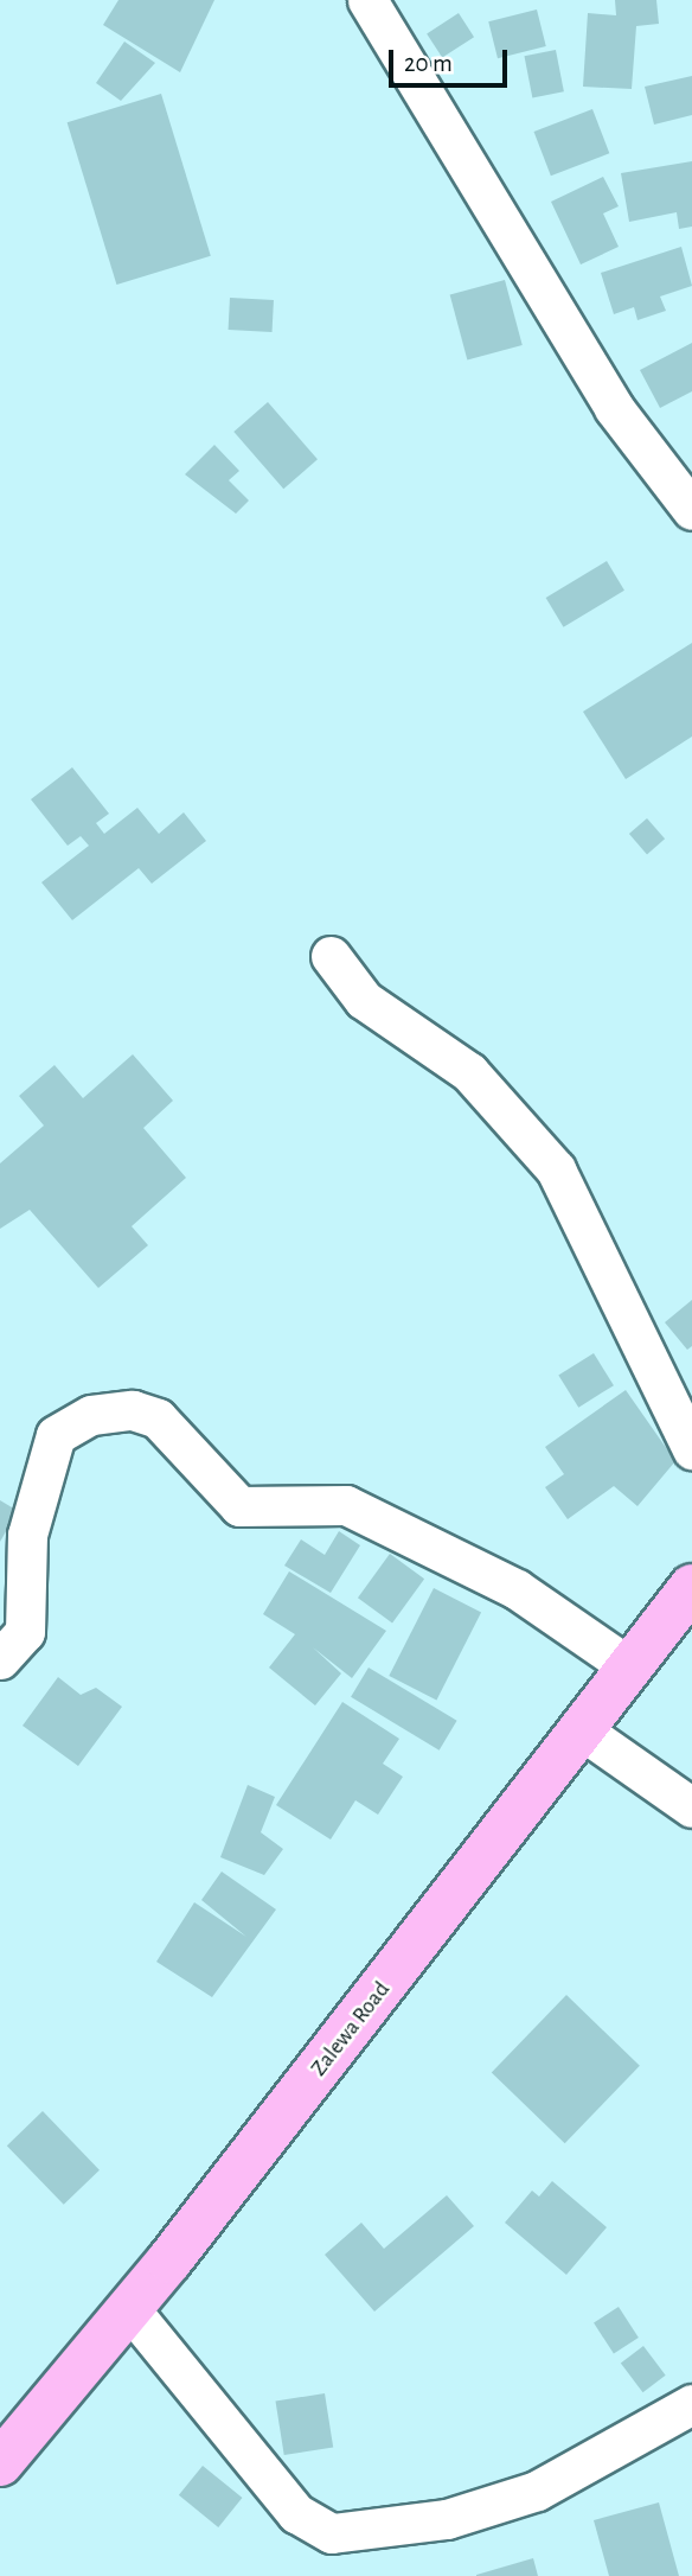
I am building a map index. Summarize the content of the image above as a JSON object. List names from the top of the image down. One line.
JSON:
{"streets":{"highway":["Zalewa Road"]},"scale_bar":"20 m"}
